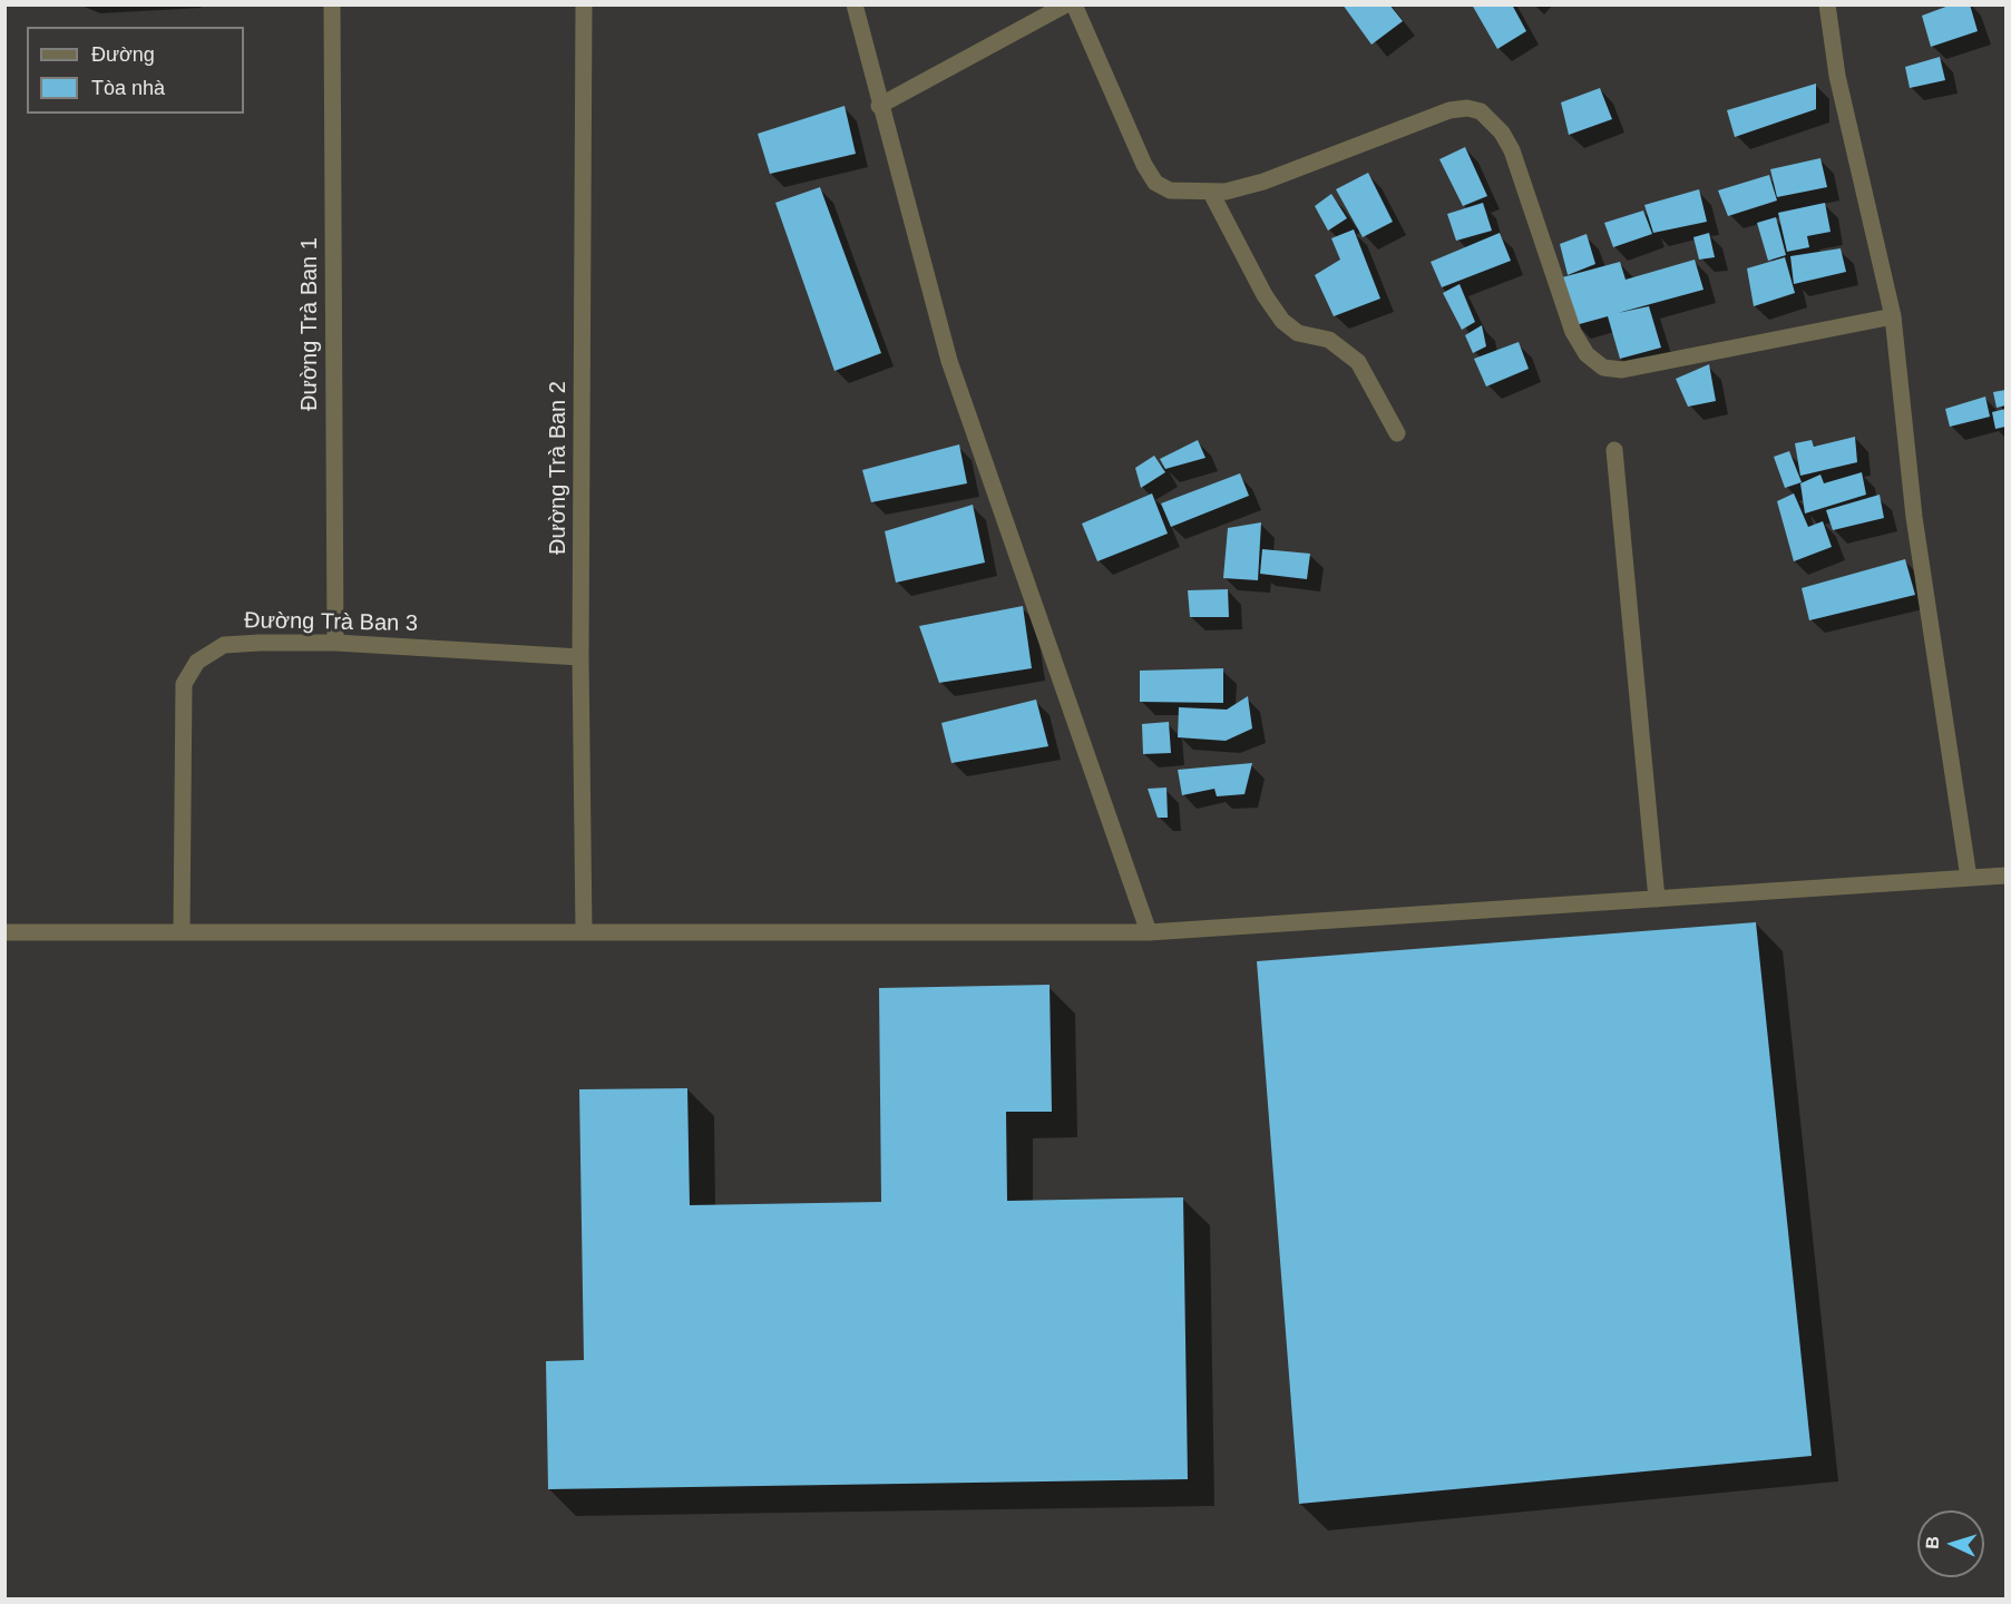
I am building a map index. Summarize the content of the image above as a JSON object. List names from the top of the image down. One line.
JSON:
{"streets":{"street":["Đường Trà Ban 1","Đường Trà Ban 2","Đường Trà Ban 3"]},"crossings":[["Đường Trà Ban 1","Đường Trà Ban 3"],["Đường Trà Ban 2","Đường Trà Ban 3"]],"legend":["Đường","Tòa nhà"],"north":"left"}
